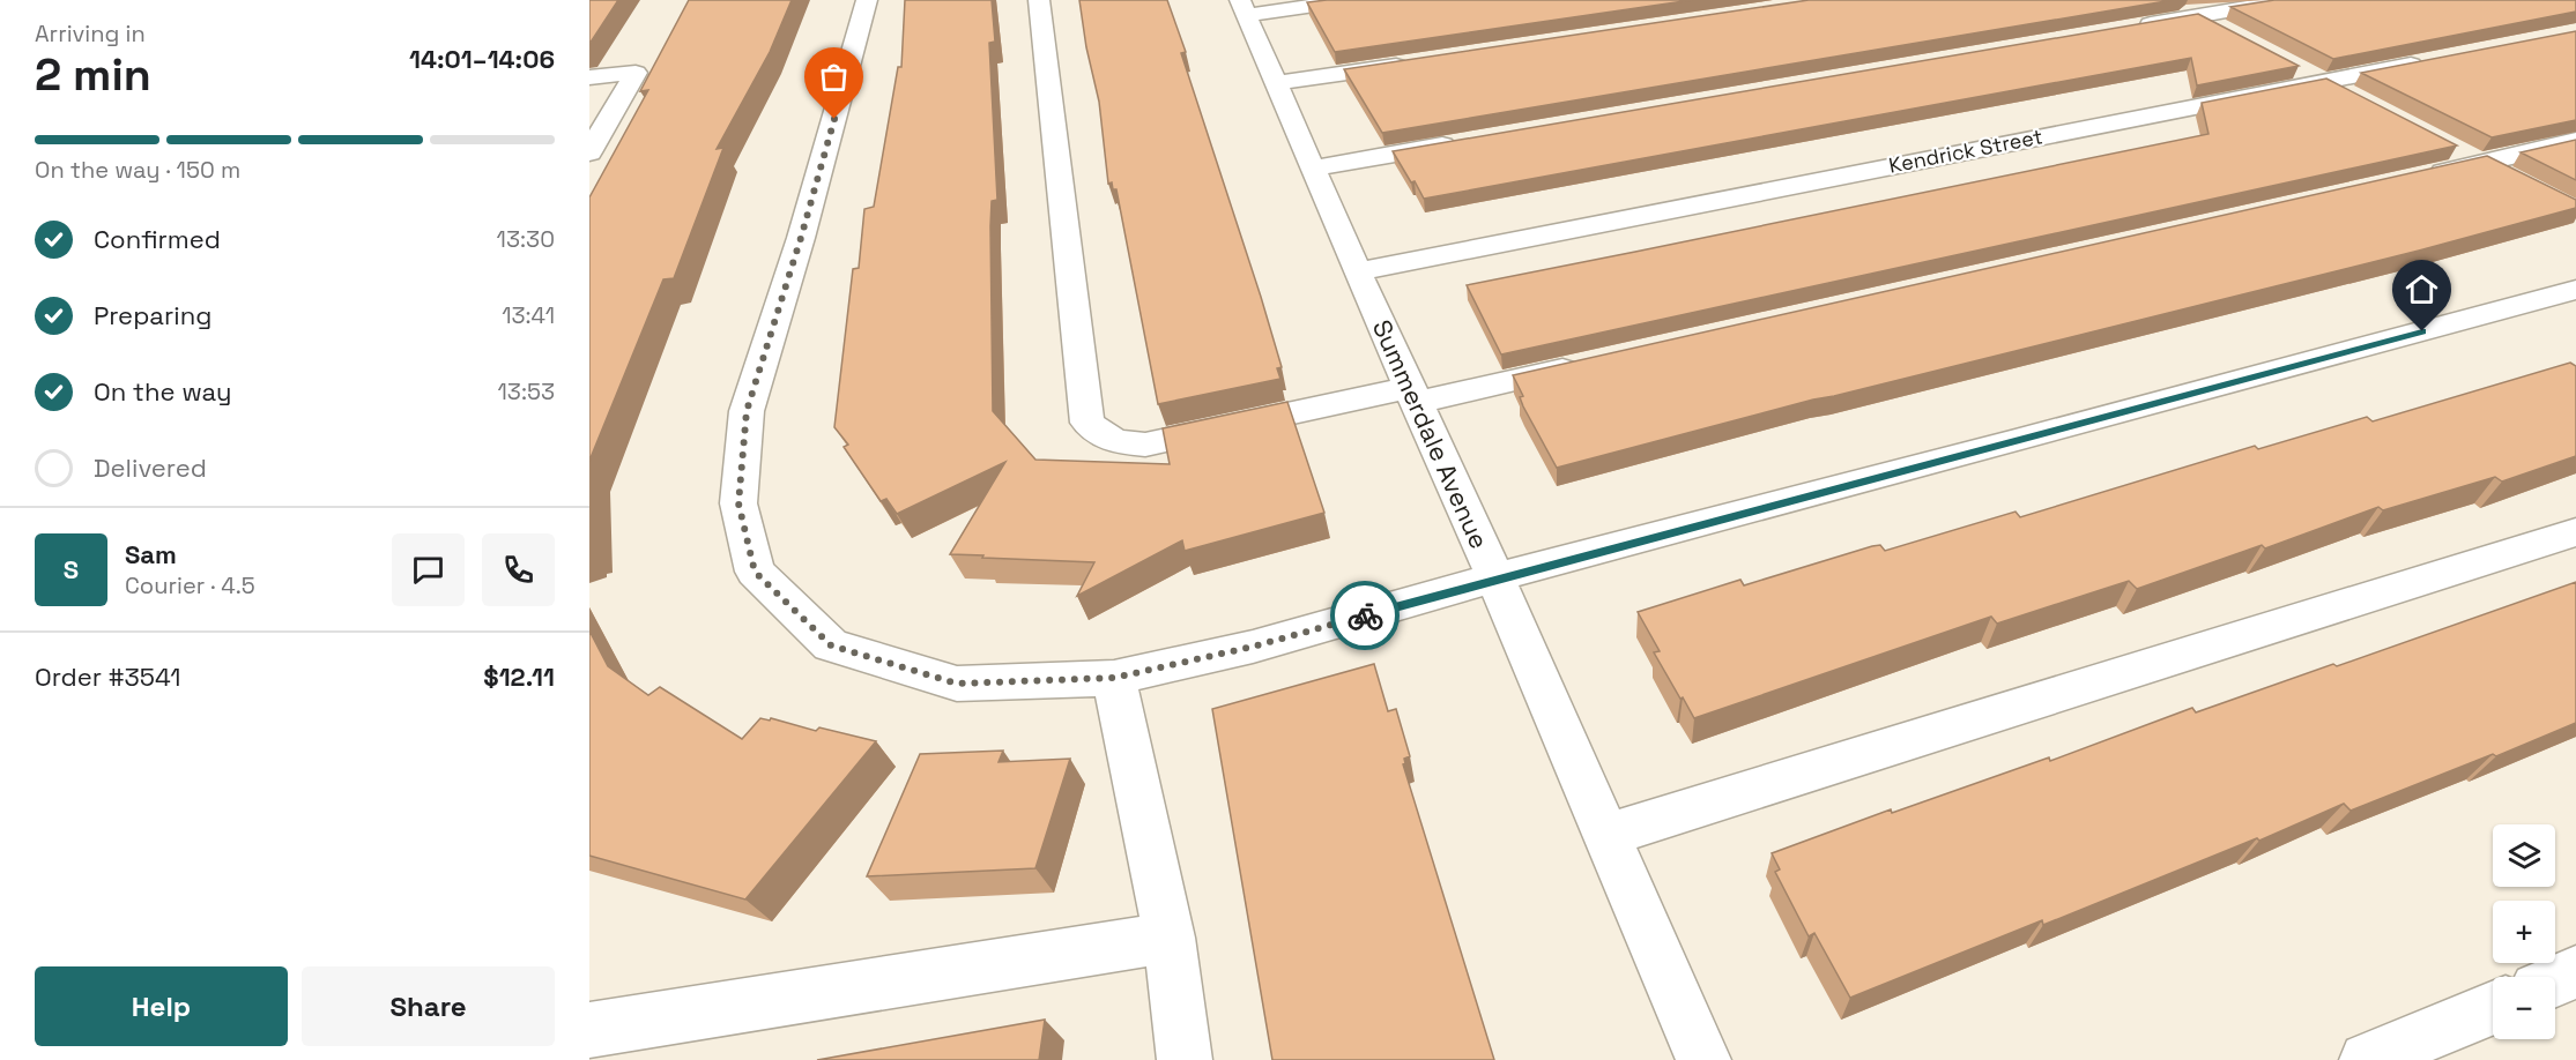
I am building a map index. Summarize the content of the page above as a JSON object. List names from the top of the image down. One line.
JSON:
{"streets":{"street":["Kendrick Street","Summerdale Avenue"]},"crossings":[["Kendrick Street","Summerdale Avenue"]],"page":{"heading":["2 min","Arriving in","14:01–14:06"],"panel":["Sam","Courier · 4.5","Order #3541","$12.11"],"bar":"On the way · 150 m","list":[["Confirmed","13:30"],["Preparing","13:41"],["On the way","13:53"],"Delivered"],"round":"S","map_buttons":["+","−"],"buttons":["Help","Share"]}}
